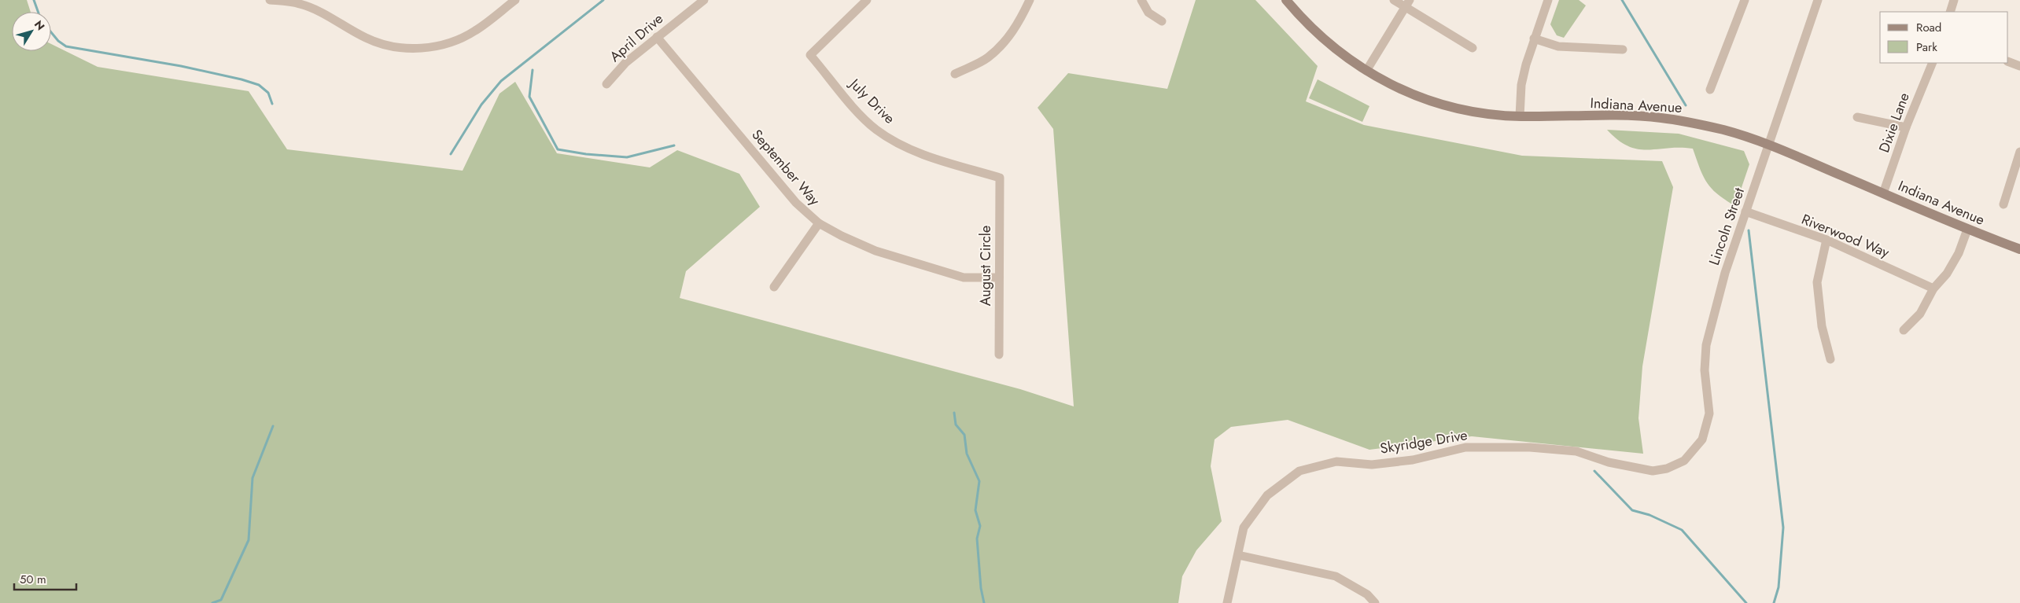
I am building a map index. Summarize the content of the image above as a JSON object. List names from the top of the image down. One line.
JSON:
{"streets":{"street":["April Drive","July Drive","Indiana Avenue","Dixie Lane","September Way","Lincoln Street","Riverwood Way","August Circle","Skyridge Drive"]},"crossings":[["April Drive","September Way"],["July Drive","August Circle"],["Indiana Avenue","Dixie Lane"],["Indiana Avenue","Lincoln Street"],["September Way","August Circle"],["Lincoln Street","Riverwood Way"],["Lincoln Street","Skyridge Drive"]],"legend":["Road","Park"],"scale_bar":"50 m","north":"top right"}
